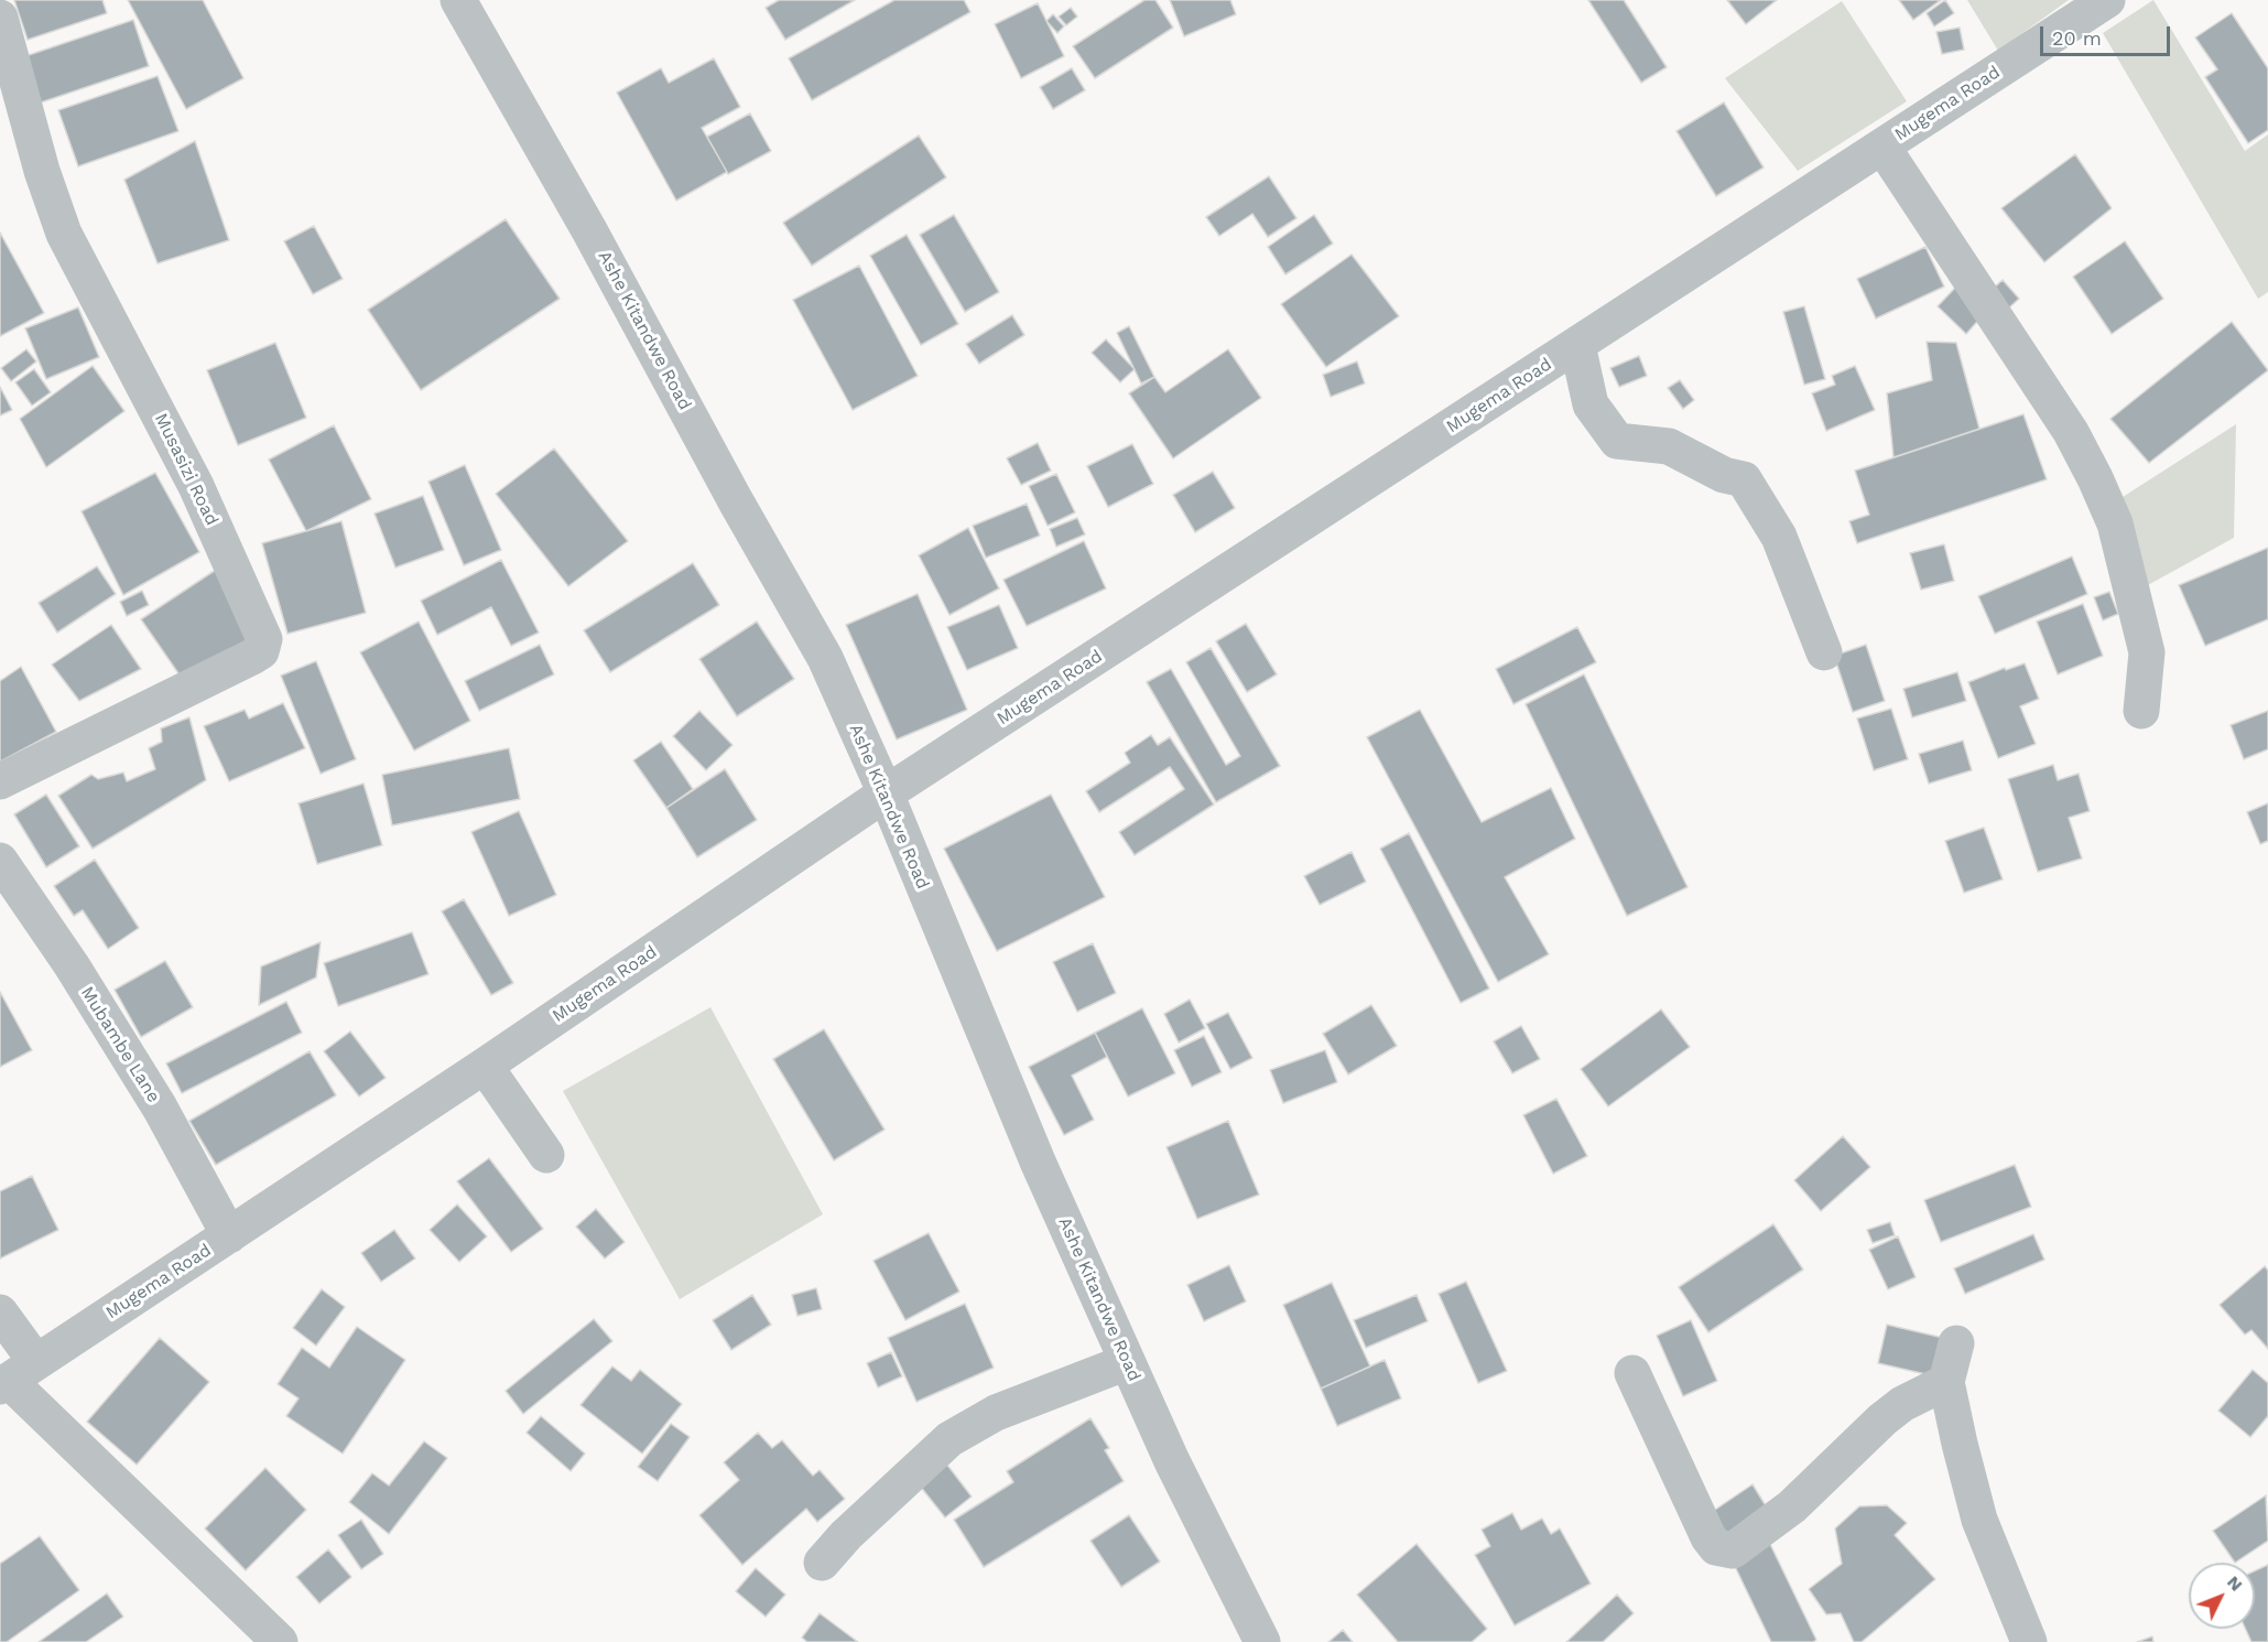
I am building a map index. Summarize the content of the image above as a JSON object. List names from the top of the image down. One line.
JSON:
{"streets":{"street":["Mugema Road","Ashe Kitandwe Road","Musasizi Road","Mubambe Lane"]},"crossings":[["Mugema Road","Ashe Kitandwe Road"],["Mugema Road","Mubambe Lane"]],"scale_bar":"20 m","north":"top right"}
